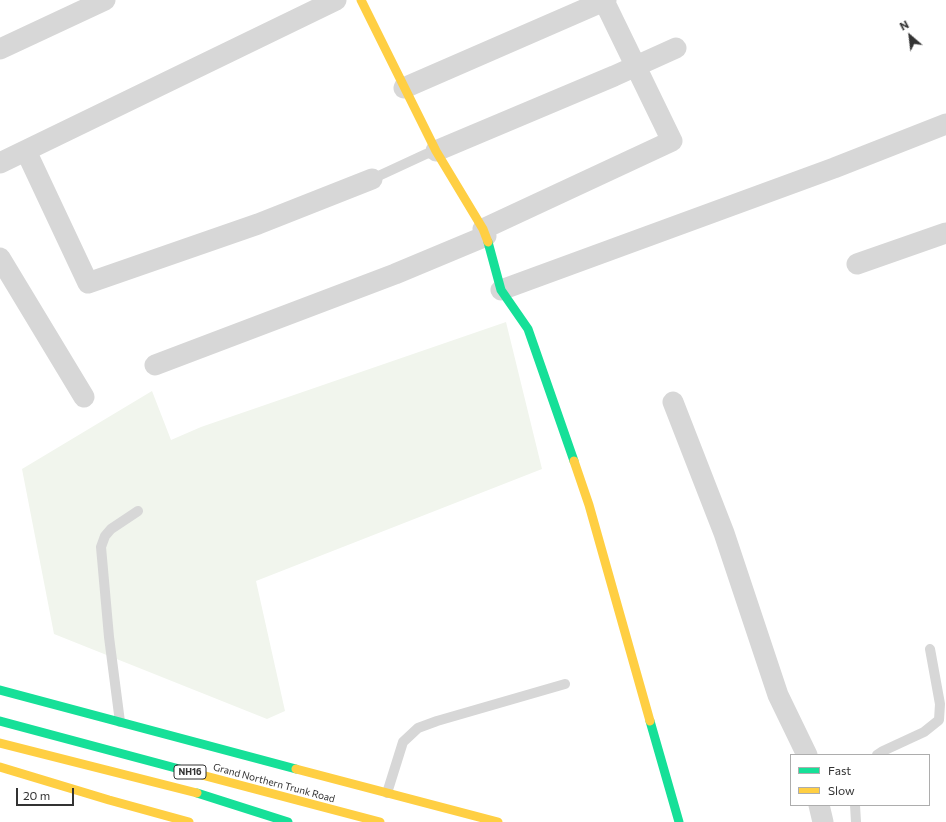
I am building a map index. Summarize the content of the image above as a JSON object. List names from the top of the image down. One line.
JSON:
{"streets":{"main road":["NH16","Grand Northern Trunk Road"]},"legend":["Fast","Slow"],"scale_bar":"20 m","north":"top left"}
